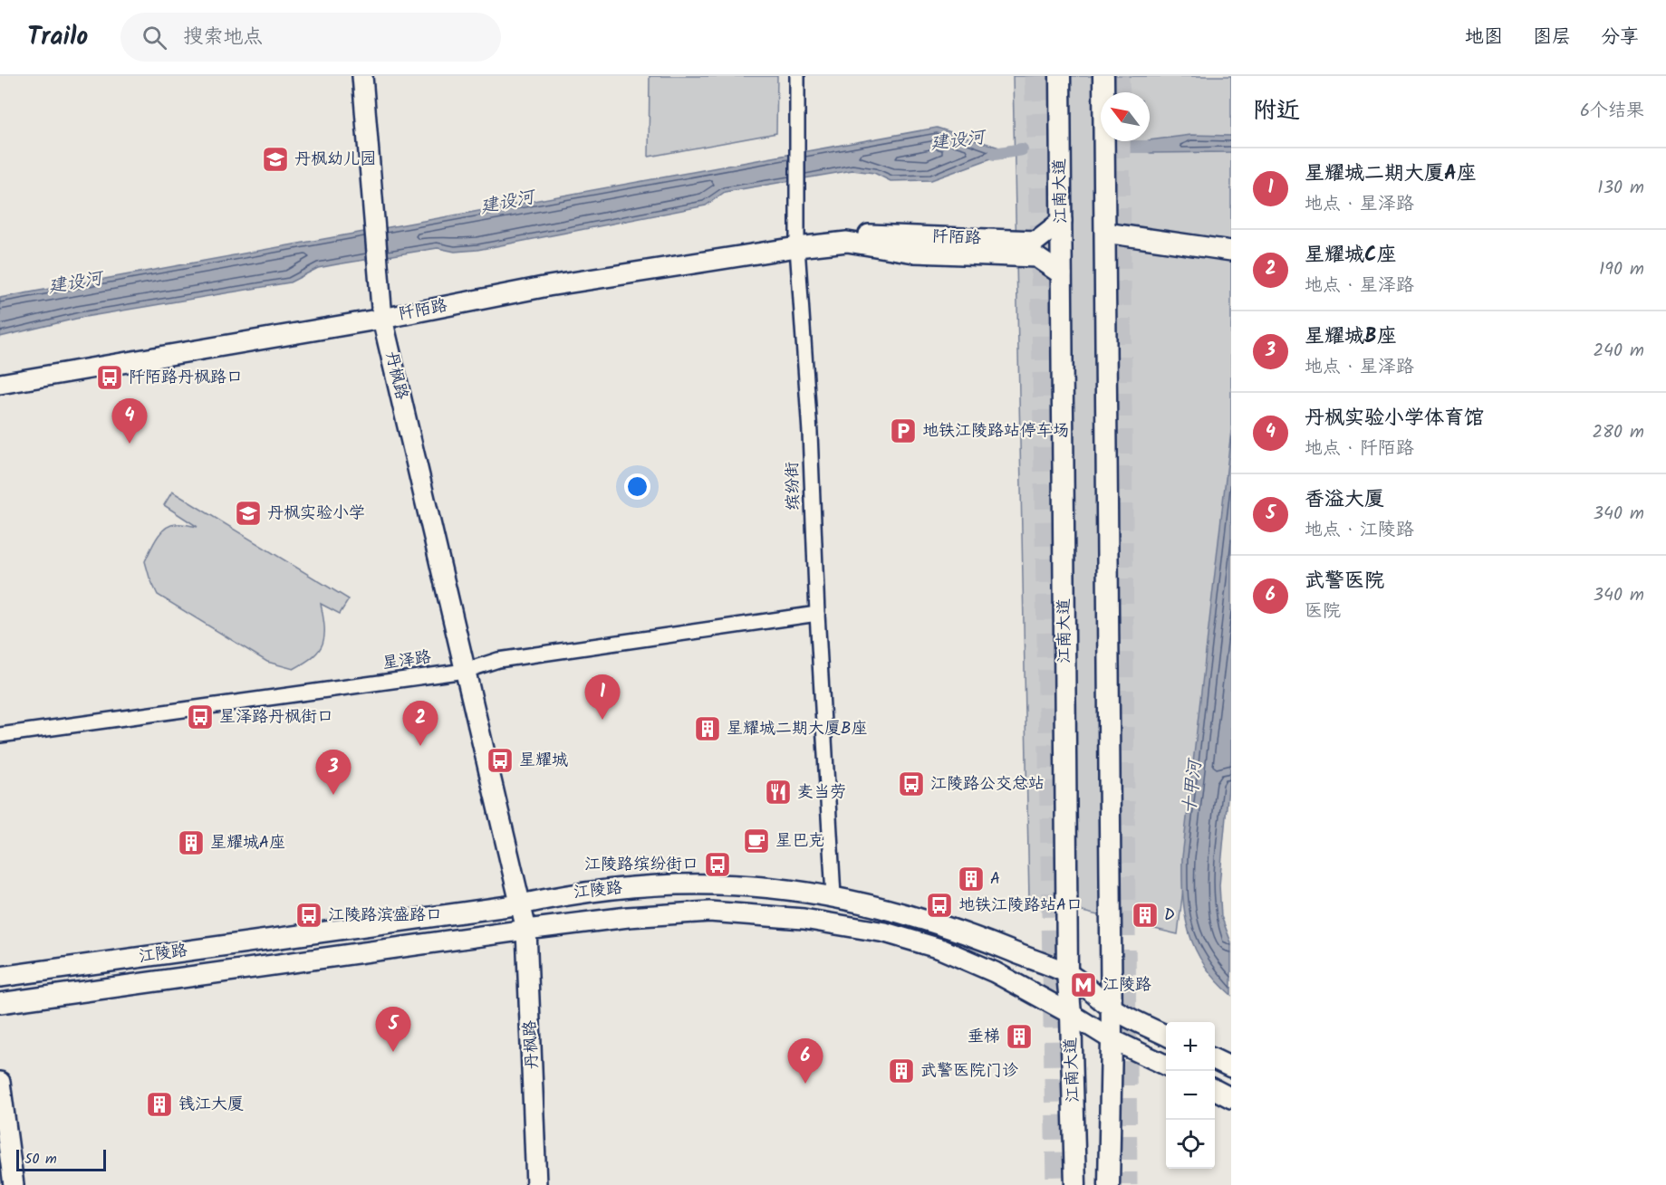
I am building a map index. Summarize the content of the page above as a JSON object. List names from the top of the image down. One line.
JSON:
{"streets":{"main road":["江南大道","阡陌路","丹枫路","江陵路"],"street":["缤纷街","星泽路"]},"crossings":[["江南大道","阡陌路"],["江南大道","江陵路"],["阡陌路","丹枫路"],["阡陌路","缤纷街"],["丹枫路","星泽路"],["丹枫路","江陵路"],["缤纷街","星泽路"],["缤纷街","江陵路"]],"water":["建设河","十甲河"],"places":{"school or university":["丹枫幼儿园","丹枫实验小学"],"bus stop":["阡陌路丹枫路口","星泽路丹枫街口","星耀城","江陵路公交总站","江陵路缤纷街口","地铁江陵路站A口","江陵路滨盛路口"],"parking":["地铁江陵路站停车场"],"building":["星耀城二期大厦B座","星耀城A座","A","D","垂梯","武警医院门诊","钱江大厦"],"restaurant":["麦当劳"],"cafe":["星巴克"],"metro station":["江陵路"]},"scale_bar":"50 m","north":"top left","page":{"header":"Trailo","search":"搜索地点","nav":["地图","图层","分享"],"heading":["附近","6个结果"],"list":[{"mark":"1","name":"星耀城二期大厦A座","note":"地点 · 星泽路","value":"130 m"},{"mark":"2","name":"星耀城C座","note":"地点 · 星泽路","value":"190 m"},{"mark":"3","name":"星耀城B座","note":"地点 · 星泽路","value":"240 m"},{"mark":"4","name":"丹枫实验小学体育馆","note":"地点 · 阡陌路","value":"280 m"},{"mark":"5","name":"香溢大厦","note":"地点 · 江陵路","value":"340 m"},{"mark":"6","name":"武警医院","note":"医院","value":"340 m"}],"pins":["4","1","2","3","5","6"],"map_buttons":["+","−"],"scale":"50 m"}}
